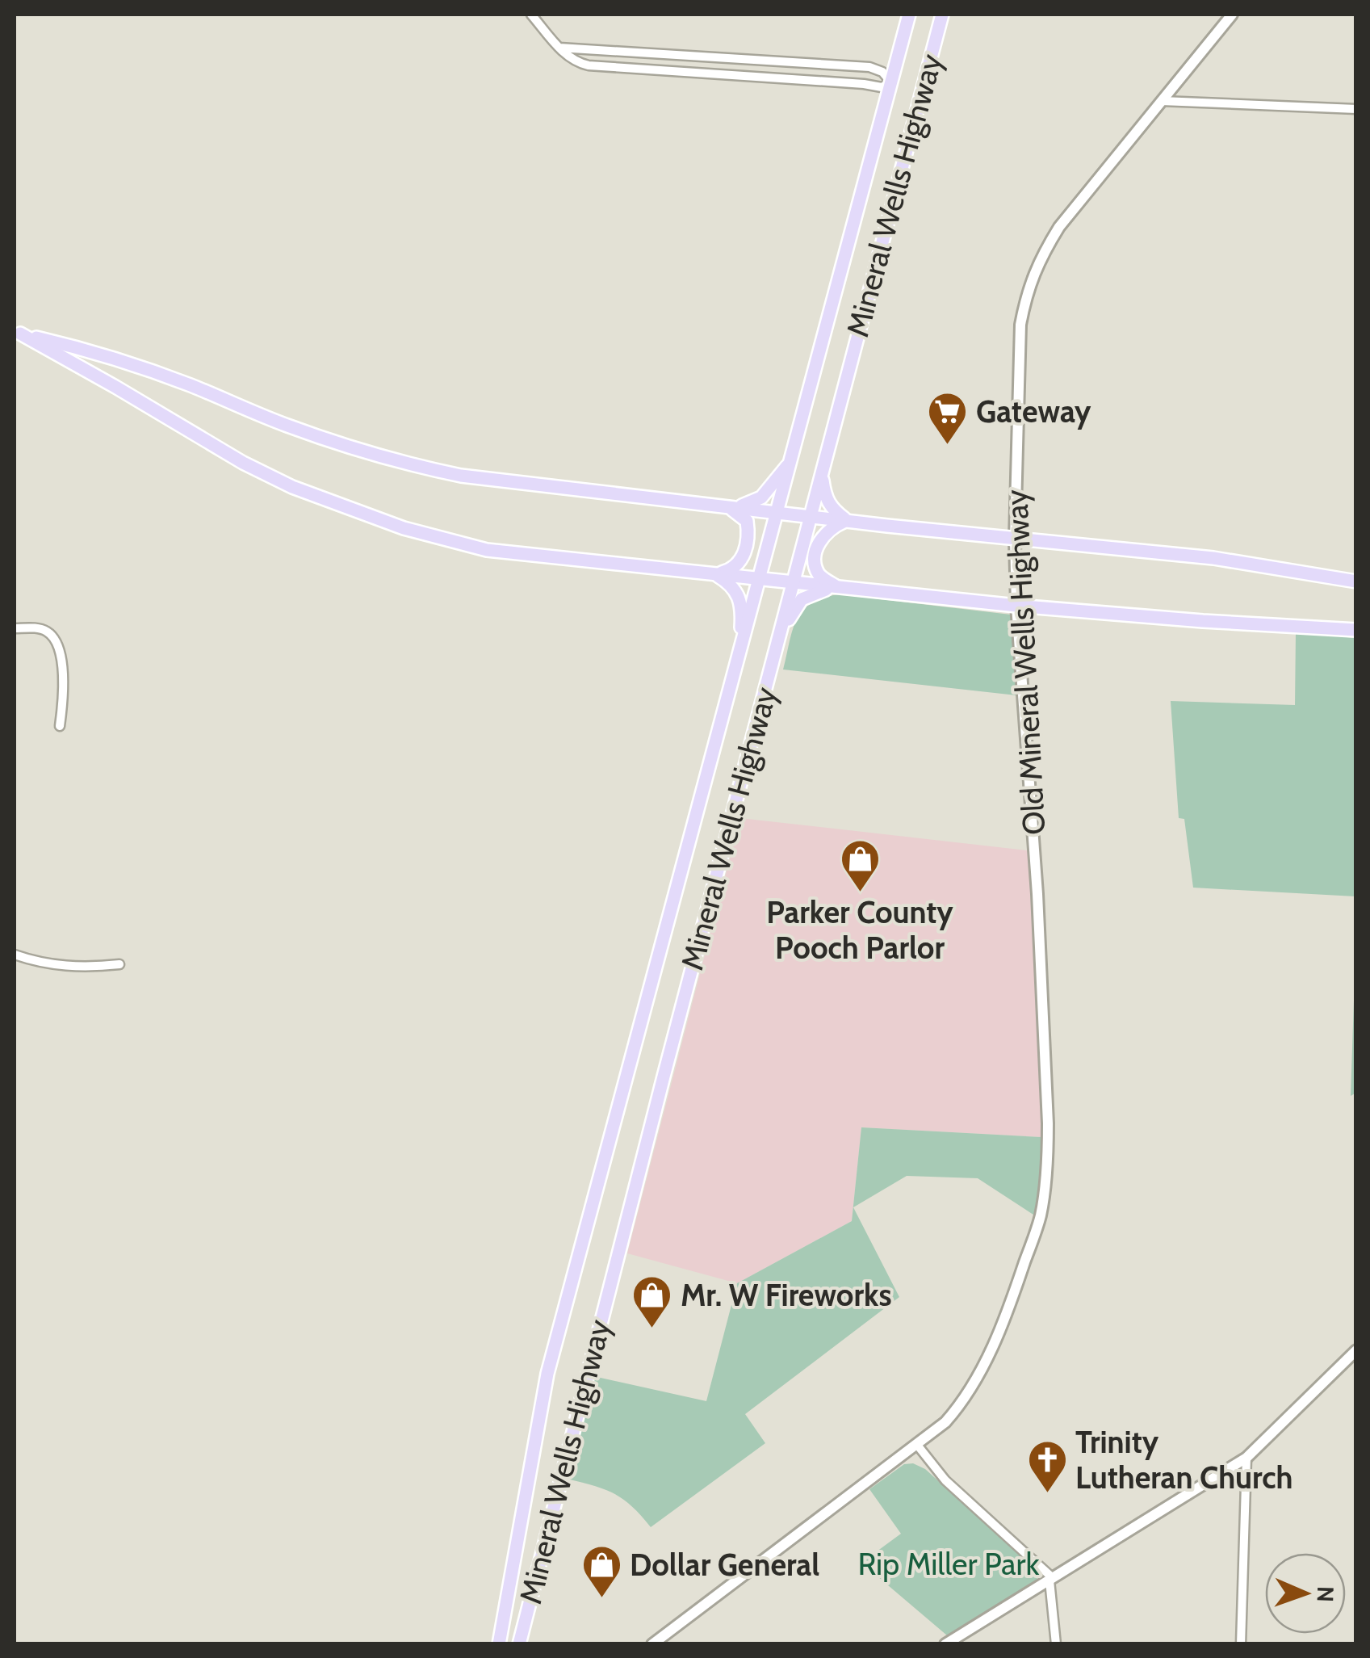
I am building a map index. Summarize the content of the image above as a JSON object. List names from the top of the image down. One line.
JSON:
{"streets":{"main road":["Mineral Wells Highway"],"street":["Old Mineral Wells Highway"]},"parks":["Rip Miller Park"],"places":{"supermarket":["Gateway"],"shop":["Parker County Pooch Parlor","Mr. W Fireworks","Dollar General"],"church":["Trinity Lutheran Church"]},"north":"right"}
